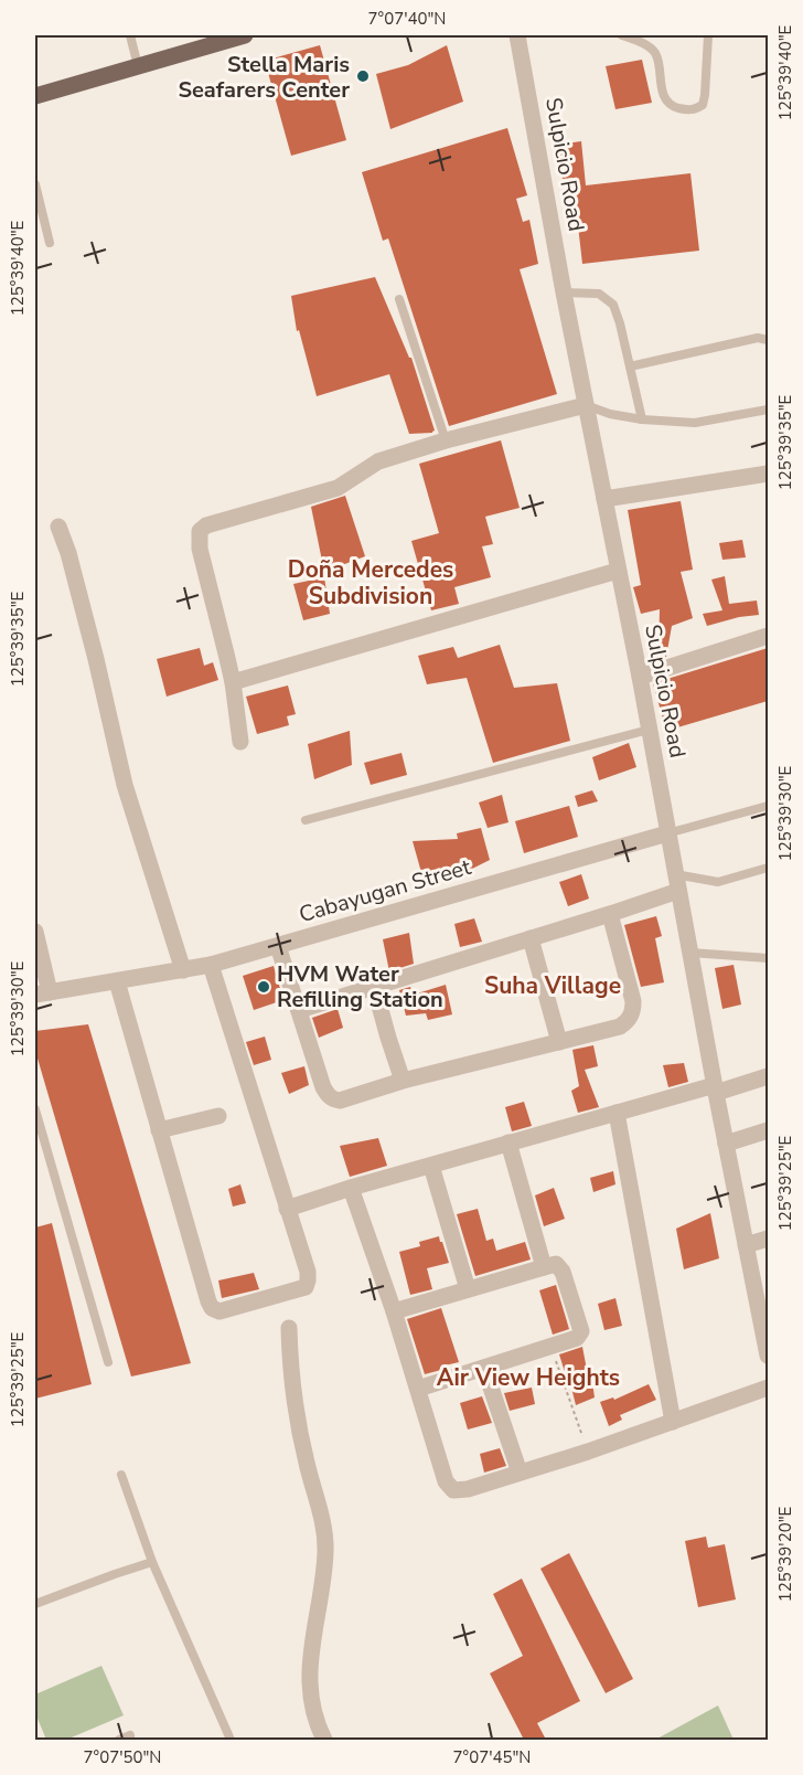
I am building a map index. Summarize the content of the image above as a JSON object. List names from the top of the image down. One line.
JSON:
{"streets":{"street":["Sulpicio Road","Cabayugan Street"]},"crossings":[["Sulpicio Road","Cabayugan Street"]],"districts":["Doña Mercedes Subdivision","Suha Village","Air View Heights"],"places":["Stella Maris Seafarers Center","HVM Water Refilling Station"],"coordinates":["7°07'40\"N","125°39'40\"E","125°39'35\"E","125°39'30\"E","125°39'25\"E","125°39'20\"E","7°07'50\"N","7°07'45\"N"]}
